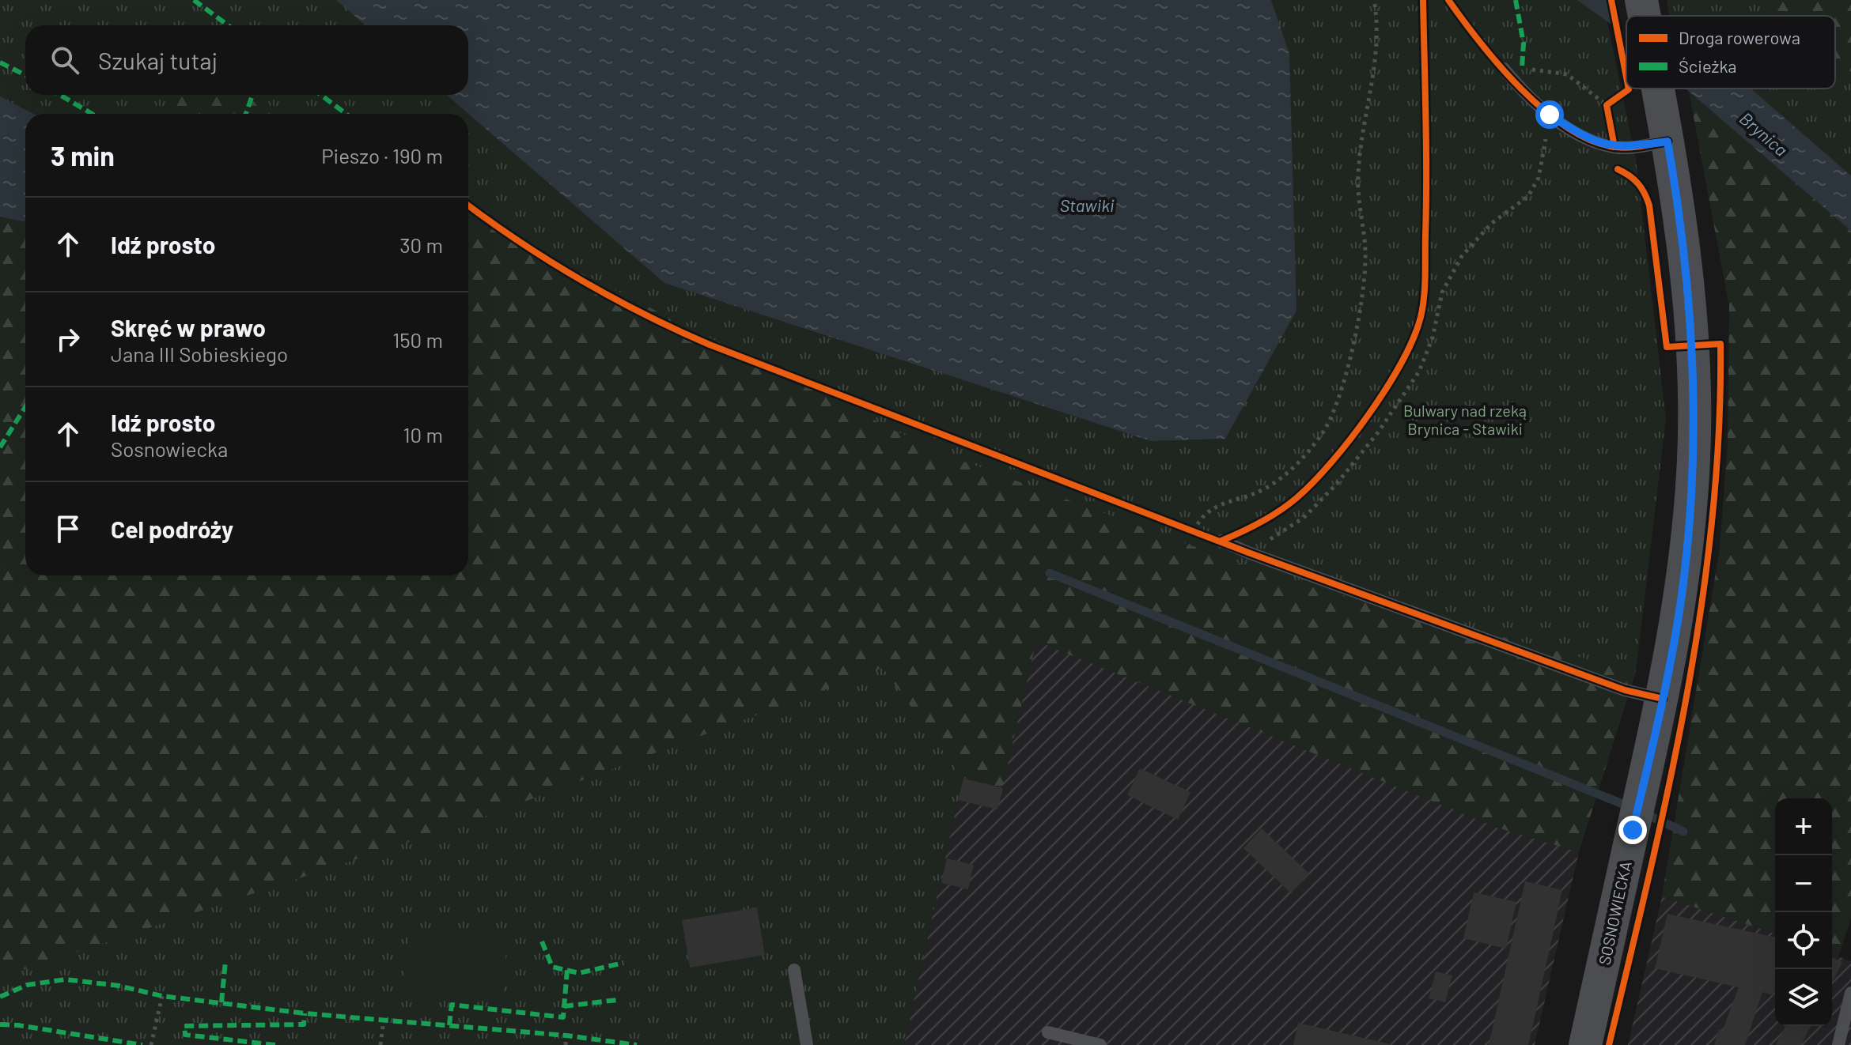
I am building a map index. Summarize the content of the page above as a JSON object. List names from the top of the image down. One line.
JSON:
{"streets":{"street":["SOSNOWIECKA"]},"water":["Brynica","Stawiki"],"parks":["Bulwary nad rzeką Brynica - Stawiki"],"legend":["Droga rowerowa","Ścieżka"],"page":{"search":"Szukaj tutaj","heading":["3 min","Pieszo · 190 m"],"list":[["Idź prosto","30 m"],["Skręć w prawo","Jana III Sobieskiego","150 m"],["Idź prosto","Sosnowiecka","10 m"],"Cel podróży"],"map_buttons":["+","−"]}}
